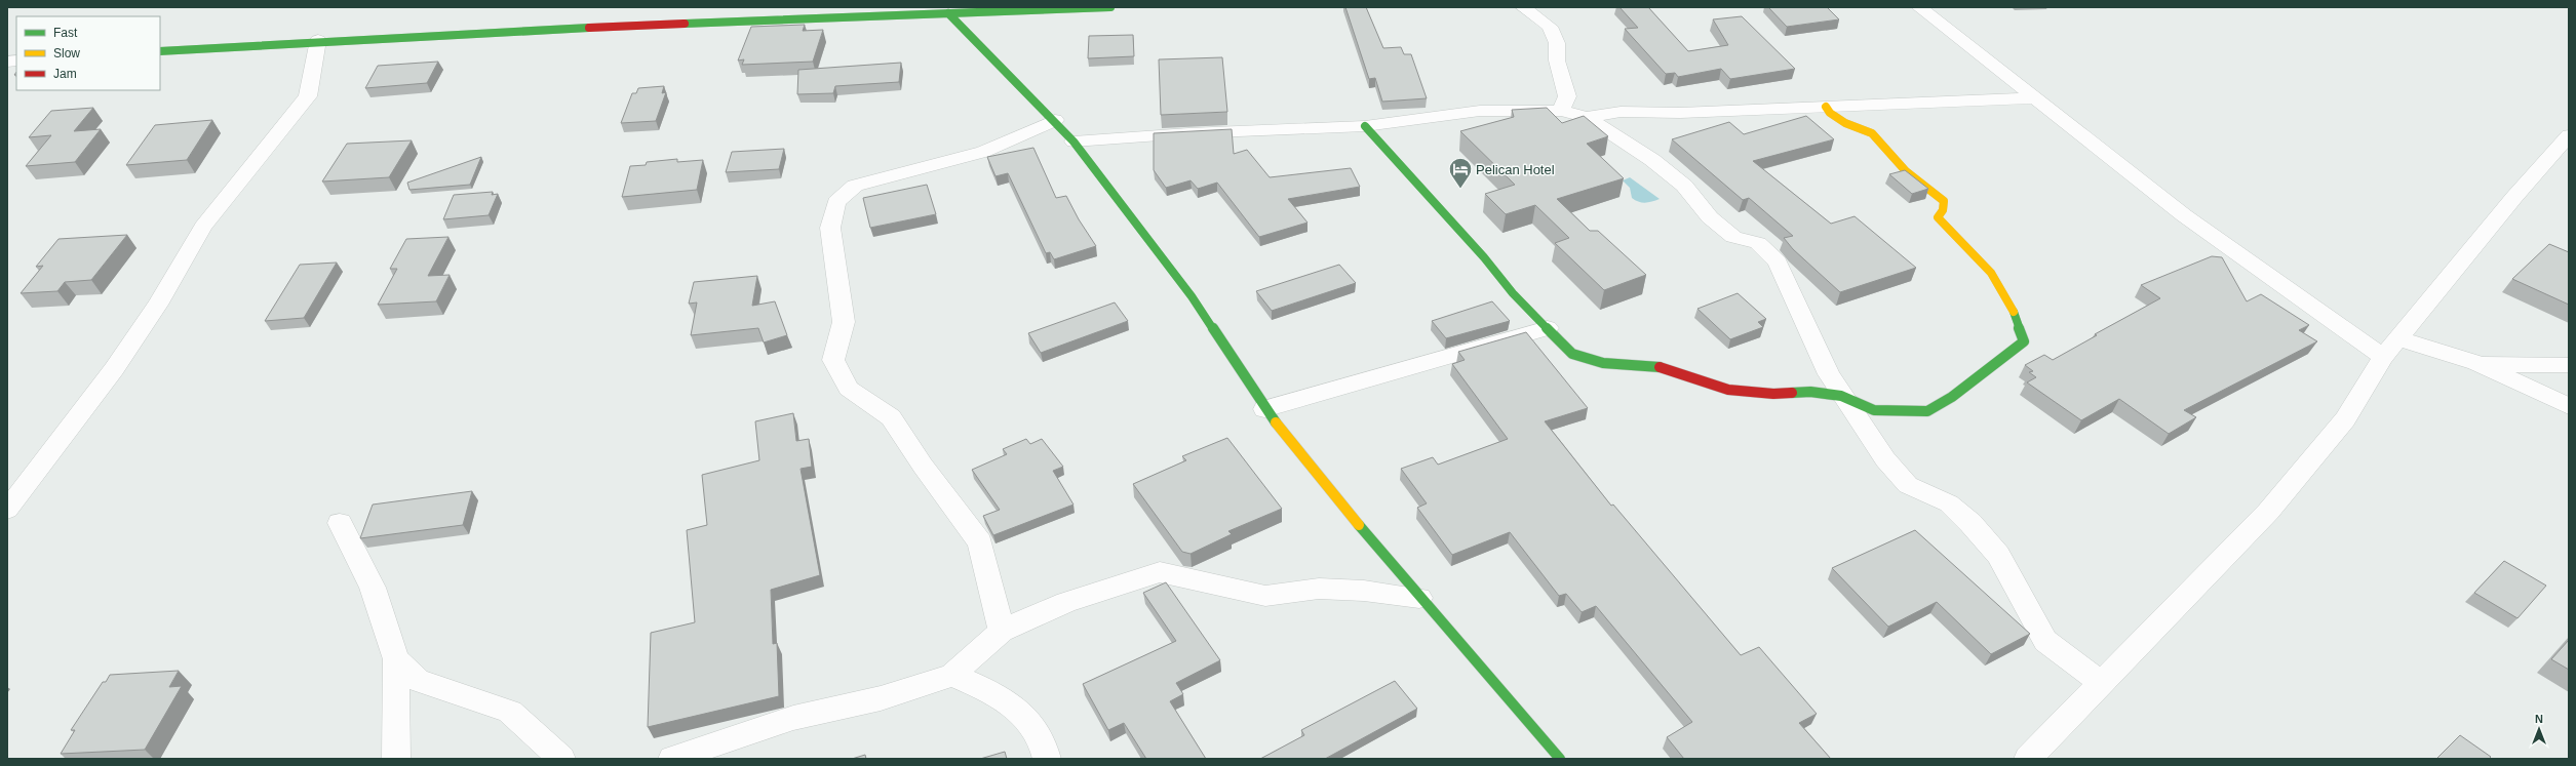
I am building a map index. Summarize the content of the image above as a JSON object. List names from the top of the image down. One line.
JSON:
{"places":{"hotel":["Pelican Hotel"]},"legend":["Fast","Slow","Jam"],"north":"top"}
